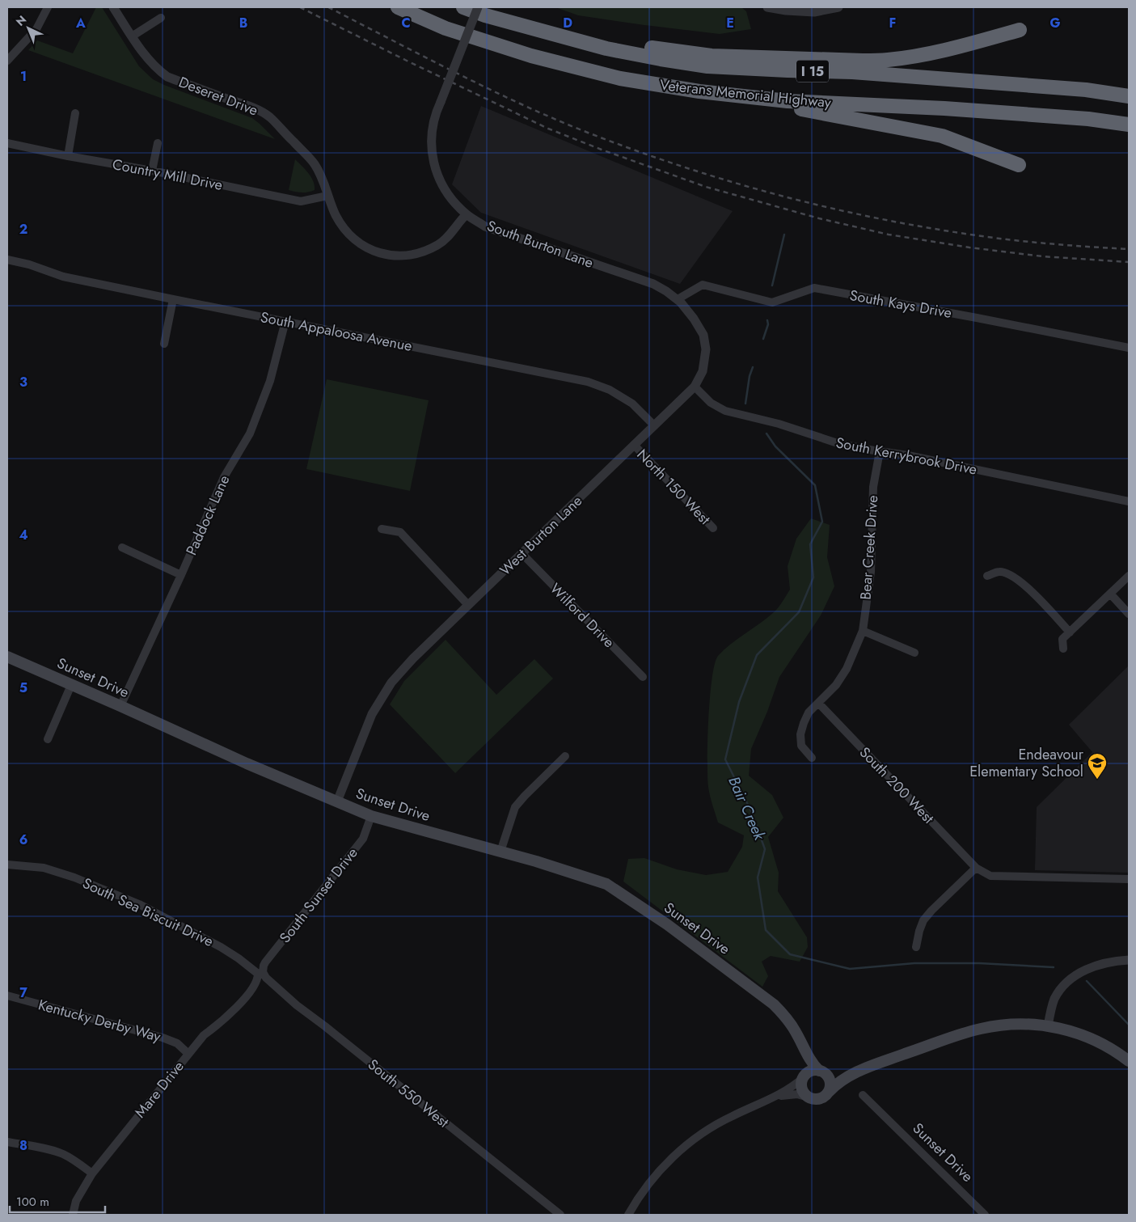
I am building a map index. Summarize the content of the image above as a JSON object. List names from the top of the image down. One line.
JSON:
{"streets":{"highway":["I 15","Veterans Memorial Highway"],"main road":["Sunset Drive"],"street":["Deseret Drive","Country Mill Drive","South Burton Lane","South Kays Drive","South Appaloosa Avenue","South Kerrybrook Drive","North 150 West","Paddock Lane","West Burton Lane","Bear Creek Drive","Wilford Drive","South 200 West","South Sunset Drive","South Sea Biscuit Drive","Kentucky Derby Way","Mare Drive","South 550 West"]},"crossings":[["Deseret Drive","Country Mill Drive"],["Deseret Drive","South Burton Lane"],["South Burton Lane","West Burton Lane"],["South Kays Drive","West Burton Lane"],["South Appaloosa Avenue","Paddock Lane"],["South Appaloosa Avenue","West Burton Lane"],["South Kerrybrook Drive","West Burton Lane"],["South Kerrybrook Drive","Bear Creek Drive"],["North 150 West","West Burton Lane"],["Paddock Lane","Sunset Drive"],["West Burton Lane","Wilford Drive"],["West Burton Lane","Sunset Drive"],["Bear Creek Drive","South 200 West"],["Sunset Drive","South Sunset Drive"],["South Sunset Drive","South Sea Biscuit Drive"],["South Sunset Drive","Mare Drive"],["South Sunset Drive","South 550 West"],["South Sea Biscuit Drive","Mare Drive"],["South Sea Biscuit Drive","South 550 West"],["Kentucky Derby Way","Mare Drive"],["Mare Drive","South 550 West"]],"water":["Bair Creek"],"places":{"school or university":["Endeavour Elementary School"]},"scale_bar":"100 m","north":"top left","grid":{"columns":["A","B","C","D","E","F","G"],"rows":["1","2","3","4","5","6","7","8"]}}
